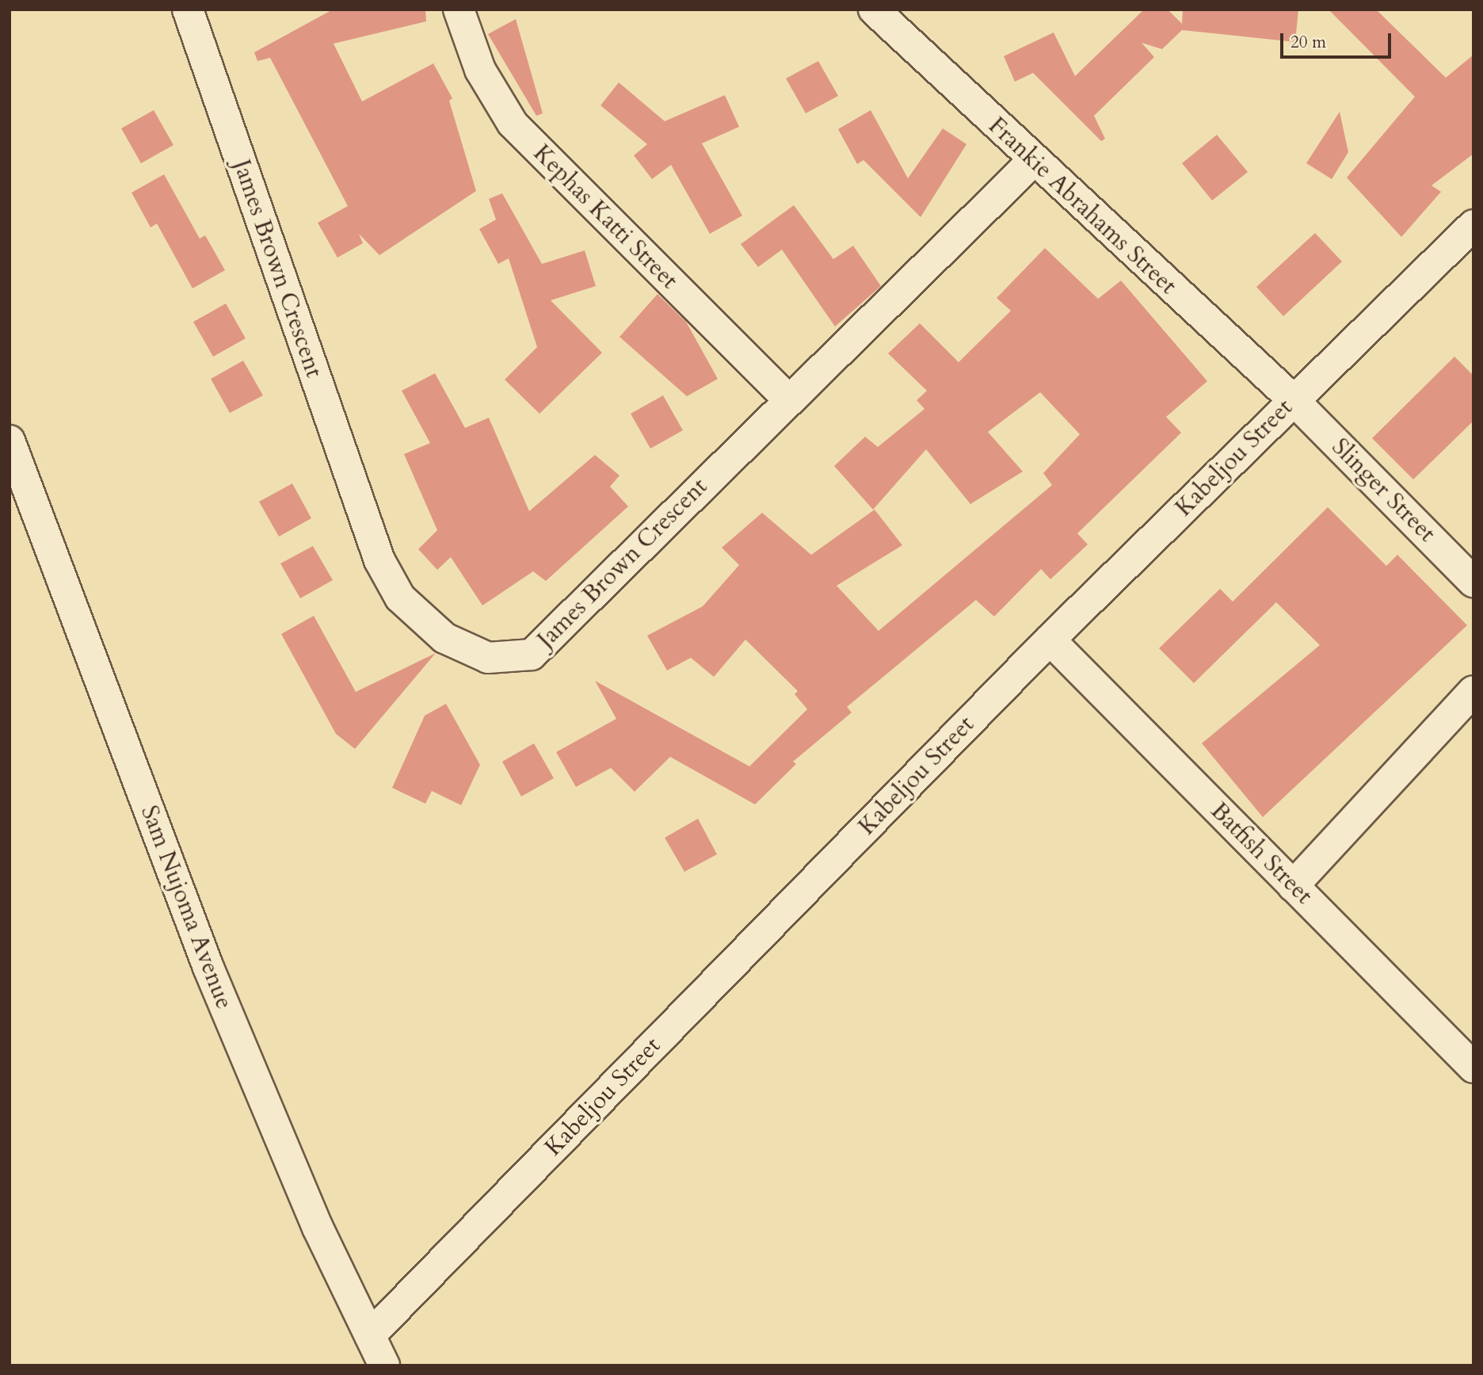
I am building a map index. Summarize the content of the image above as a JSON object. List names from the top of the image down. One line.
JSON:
{"streets":{"street":["Frankie Abrahams Street","Kephas Katti Street","James Brown Crescent","Kabeljou Street","Slinger Street","Batfish Street","Sam Nujoma Avenue"]},"crossings":[["Frankie Abrahams Street","James Brown Crescent"],["Frankie Abrahams Street","Kabeljou Street"],["Frankie Abrahams Street","Slinger Street"],["Kephas Katti Street","James Brown Crescent"],["Kabeljou Street","Slinger Street"],["Kabeljou Street","Batfish Street"],["Kabeljou Street","Sam Nujoma Avenue"]],"scale_bar":"20 m"}
